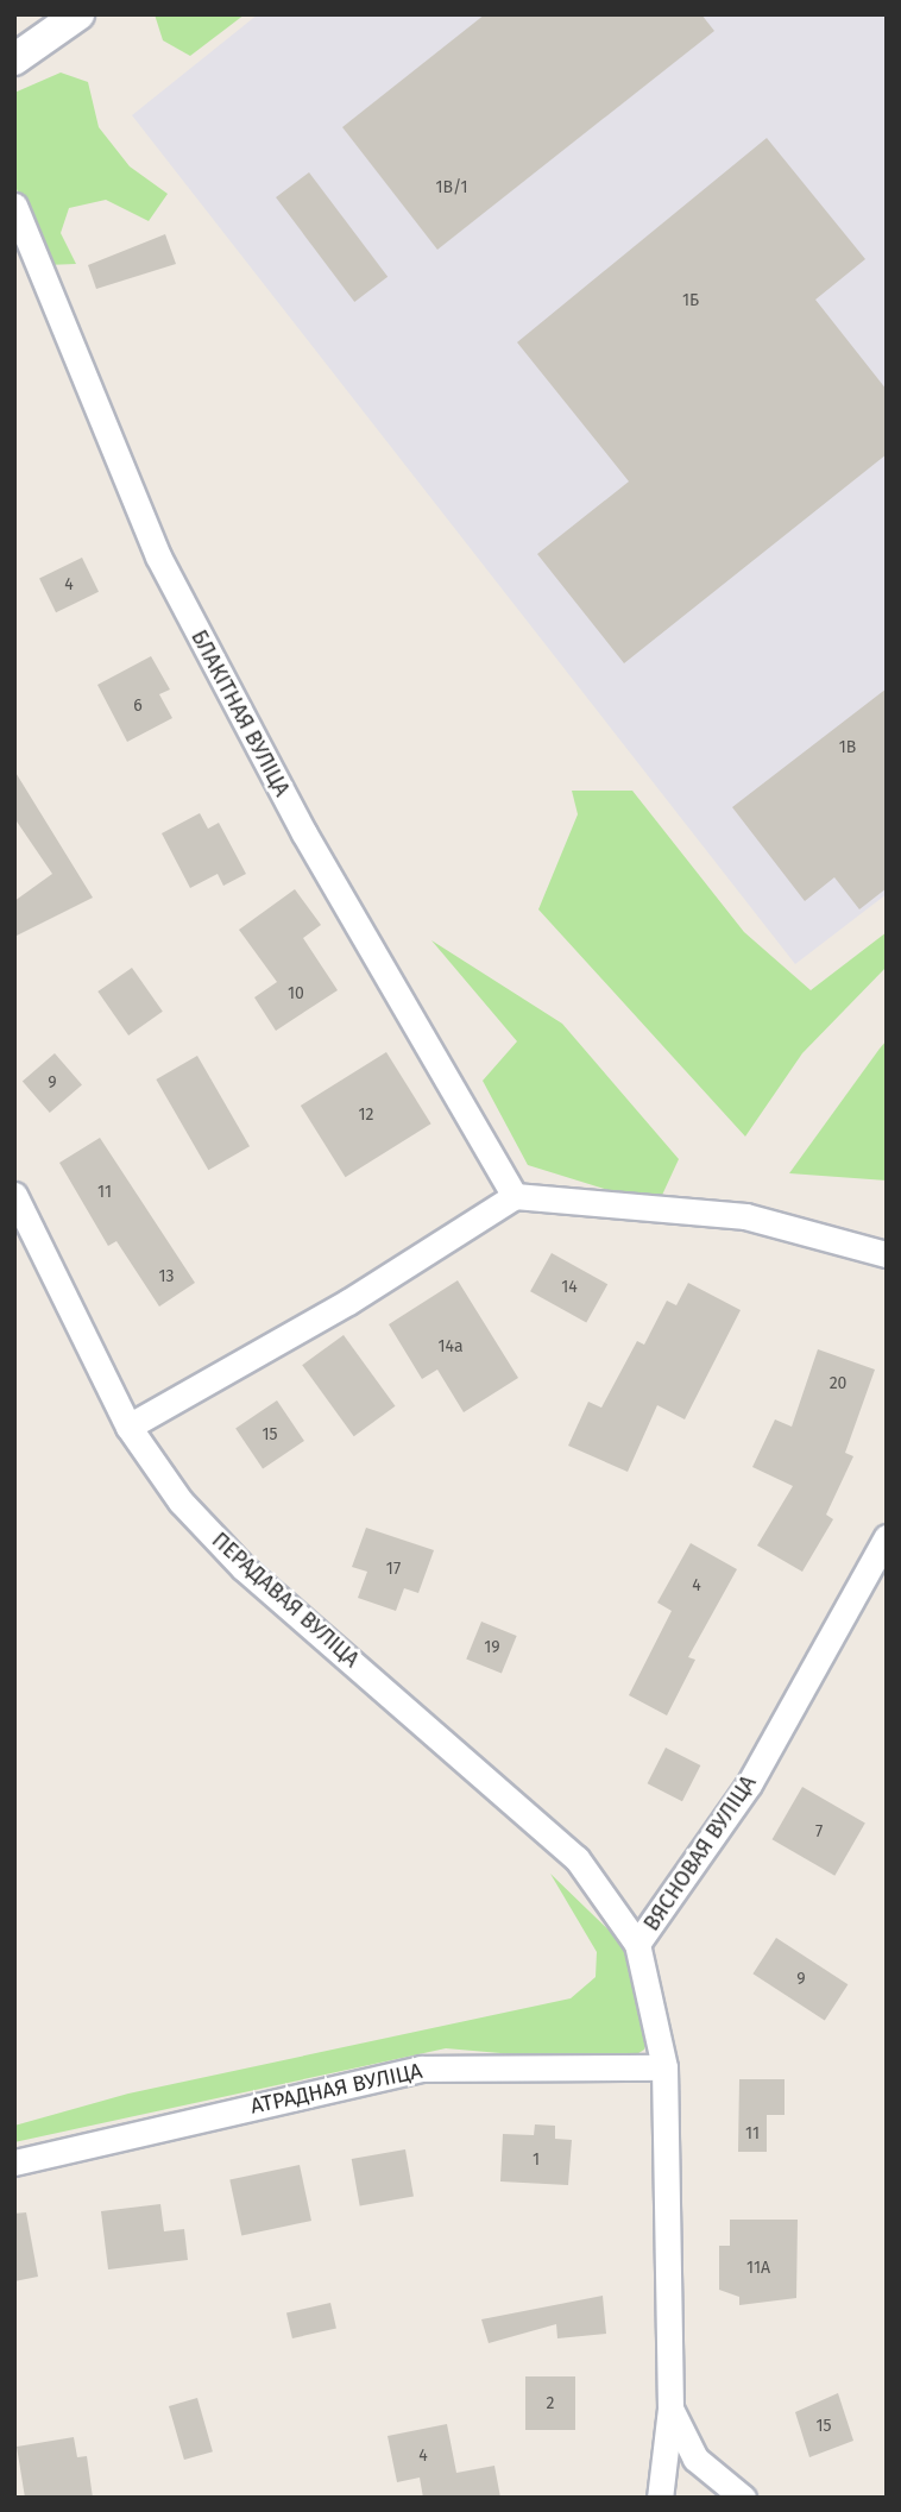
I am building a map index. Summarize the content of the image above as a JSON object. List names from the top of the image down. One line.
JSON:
{"streets":{"street":["БЛАКІТНАЯ ВУЛІЦА","ПЕРАДАВАЯ ВУЛІЦА","ВЯСНОВАЯ ВУЛІЦА","АТРАДНАЯ ВУЛІЦА"]},"crossings":[["ПЕРАДАВАЯ ВУЛІЦА","ВЯСНОВАЯ ВУЛІЦА"],["ВЯСНОВАЯ ВУЛІЦА","АТРАДНАЯ ВУЛІЦА"]],"house_numbers":["1В/1","1Б","4","6","1В","10","9","12","11","13","14","14а","20","15","17","4","19","7","9","11","1","11А","2","15","4"]}
